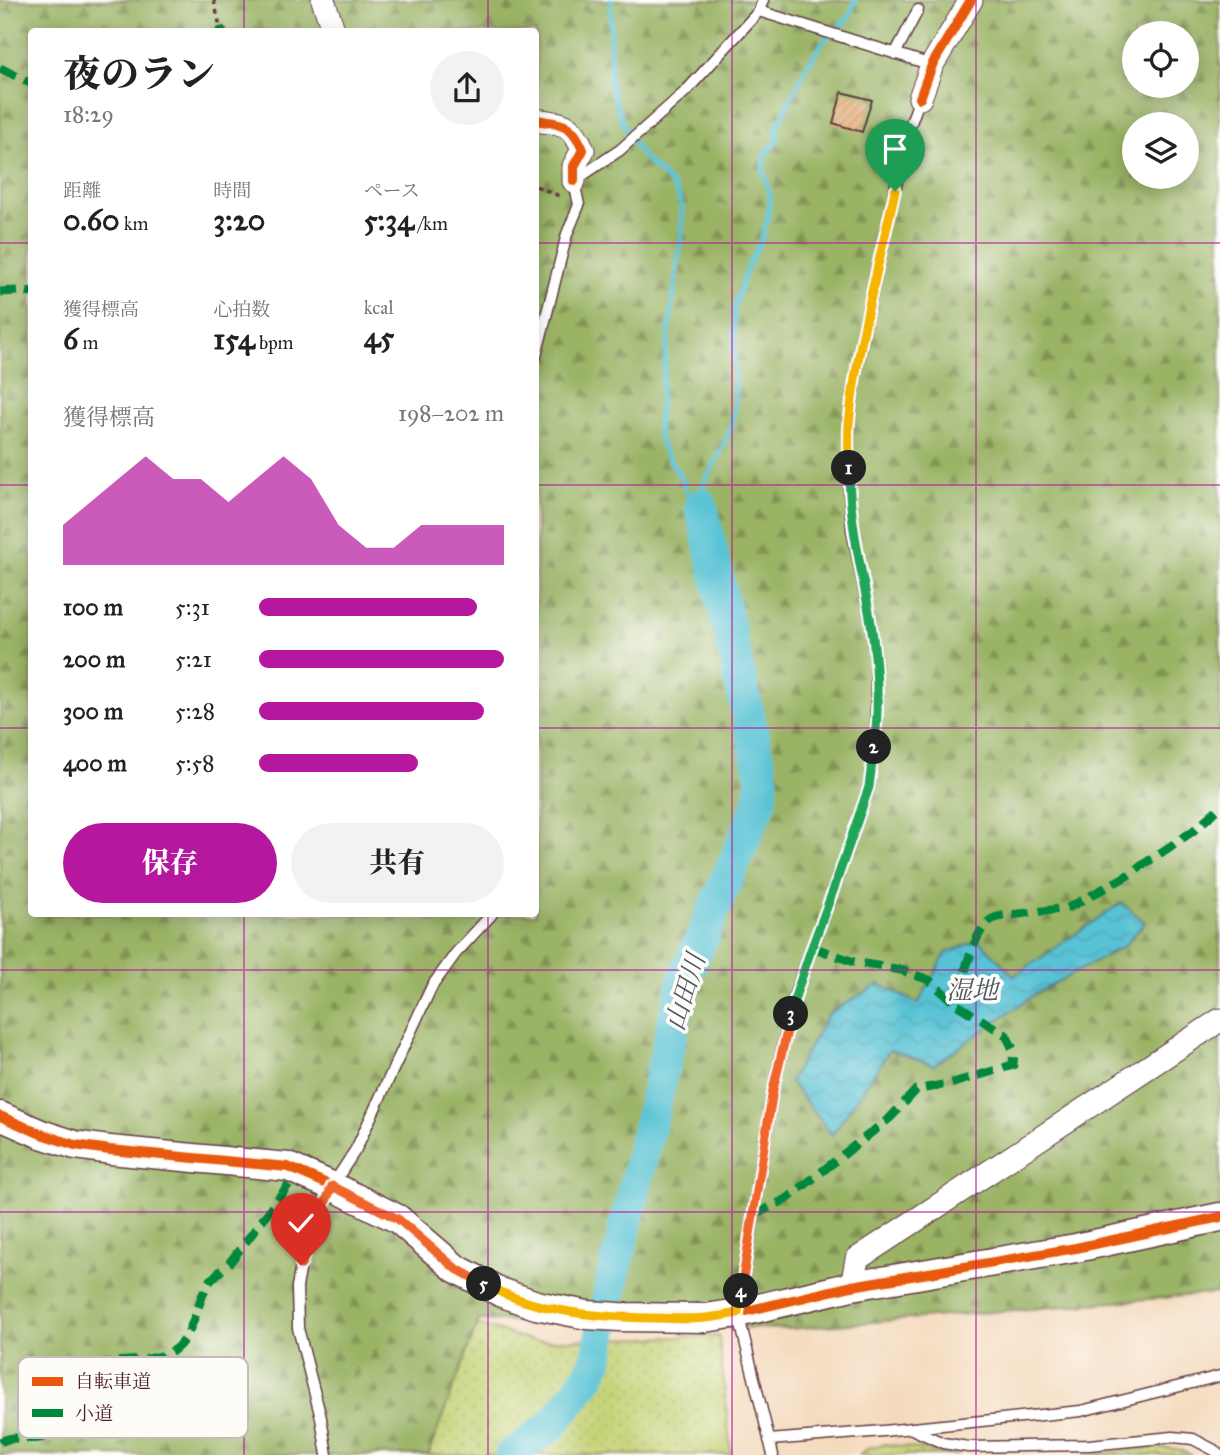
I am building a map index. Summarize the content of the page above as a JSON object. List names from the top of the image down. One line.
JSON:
{"water":["湿地","山田川"],"legend":["自転車道","小道"],"page":{"heading":["夜のラン","18:29"],"stats":[["距離","0.60 km"],["時間","3:20"],["ペース","5:34 /km"],["獲得標高","6 m"],["心拍数","154 bpm"],["kcal","45"]],"chart":["獲得標高","198–202 m"],"pins":["1","2","3","5","4"],"list":[{"name":"100 m","note":"5:31"},{"name":"200 m","note":"5:21"},{"name":"300 m","note":"5:28"},{"name":"400 m","note":"5:58"}],"buttons":["保存","共有"]}}
